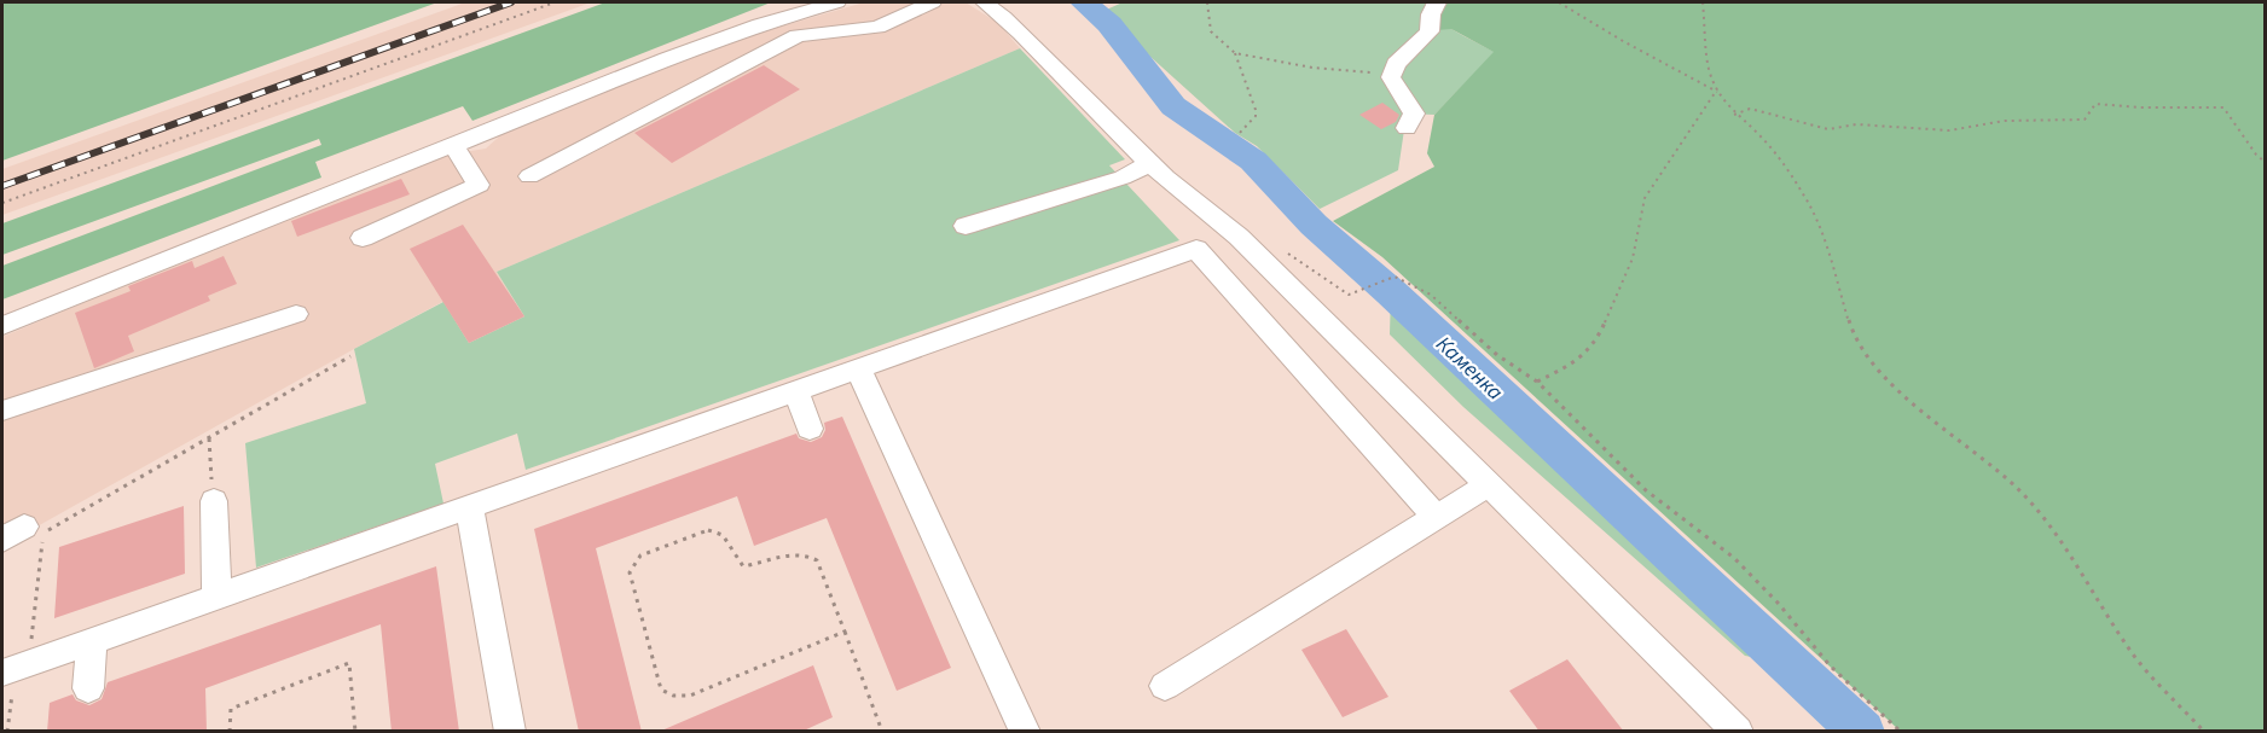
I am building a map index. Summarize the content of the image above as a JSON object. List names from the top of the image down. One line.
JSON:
{"water":["Каменка"]}
